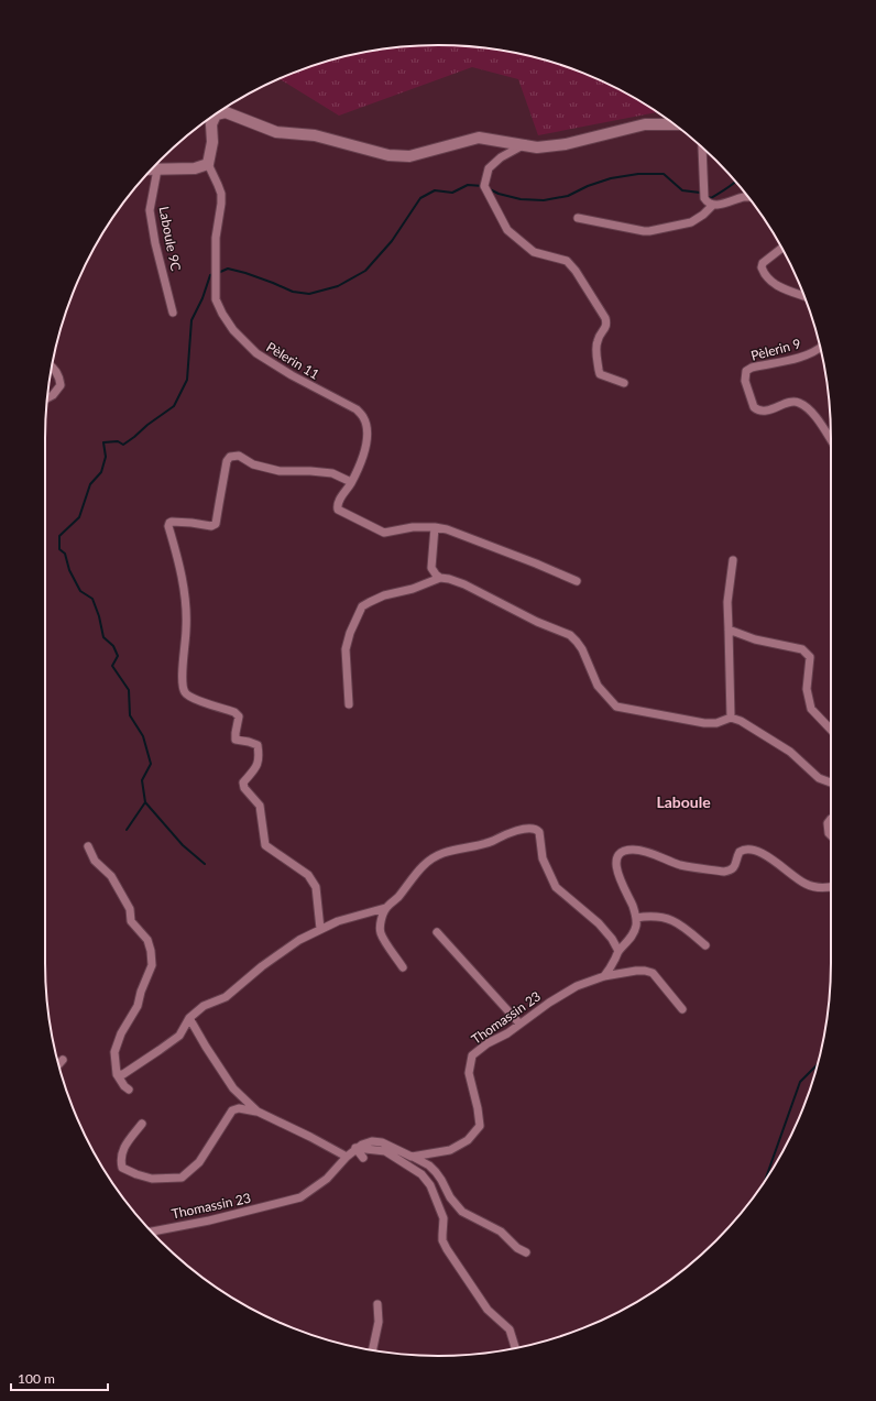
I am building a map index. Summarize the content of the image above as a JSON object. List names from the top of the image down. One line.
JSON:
{"streets":{"street":["Laboule 9C","Pèlerin 9","Pèlerin 11","Thomassin 23"]},"districts":["Laboule"],"scale_bar":"100 m"}
